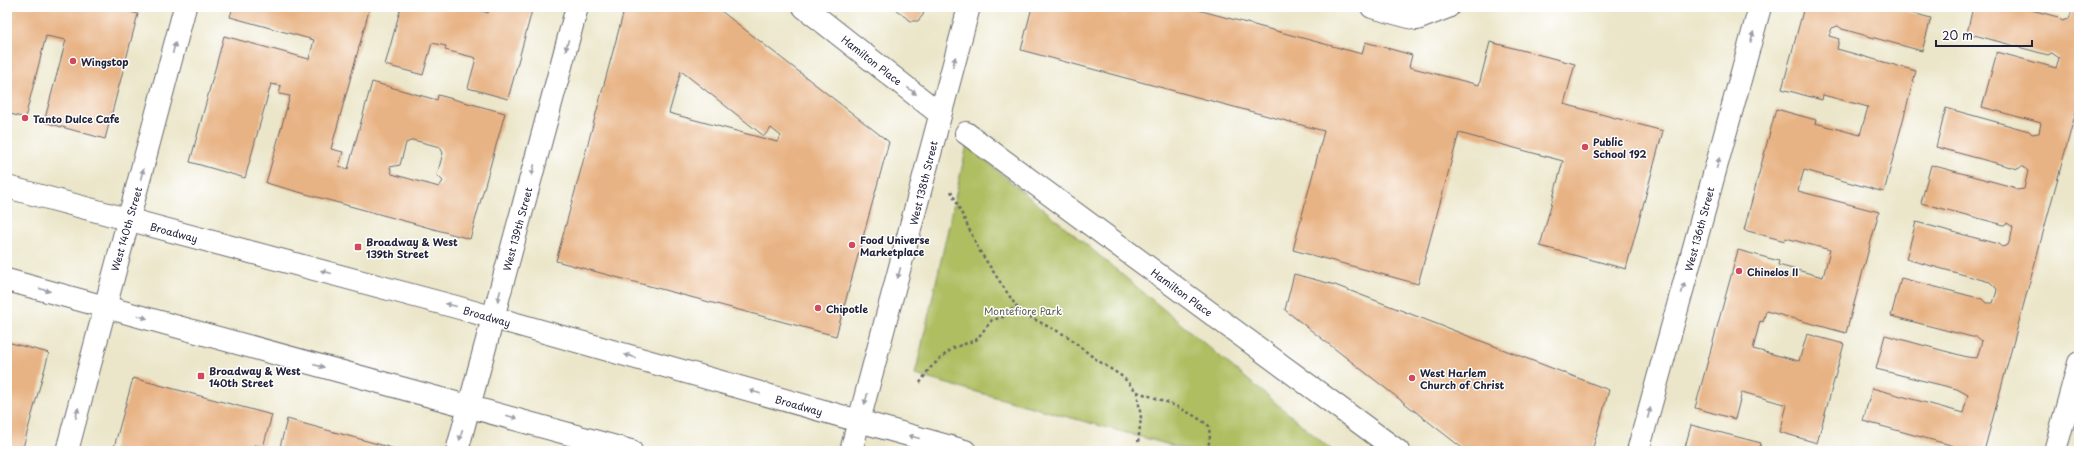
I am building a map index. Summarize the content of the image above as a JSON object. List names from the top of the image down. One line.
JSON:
{"streets":{"street":["Hamilton Place","West 138th Street","West 140th Street","West 139th Street","West 136th Street","Broadway"]},"crossings":[["Hamilton Place","West 138th Street"],["West 138th Street","Broadway"],["West 140th Street","Broadway"],["West 139th Street","Broadway"]],"one_way":["West 140th Street","West 139th Street","West 136th Street"],"parks":["Montefiore Park"],"places":{"other":["Wingstop","Tanto Dulce Cafe","Public School 192","Food Universe Marketplace","Chinelos II","Chipotle","West Harlem Church of Christ"],"transit":["Broadway & West 139th Street","Broadway & West 140th Street"]},"scale_bar":"20 m"}
